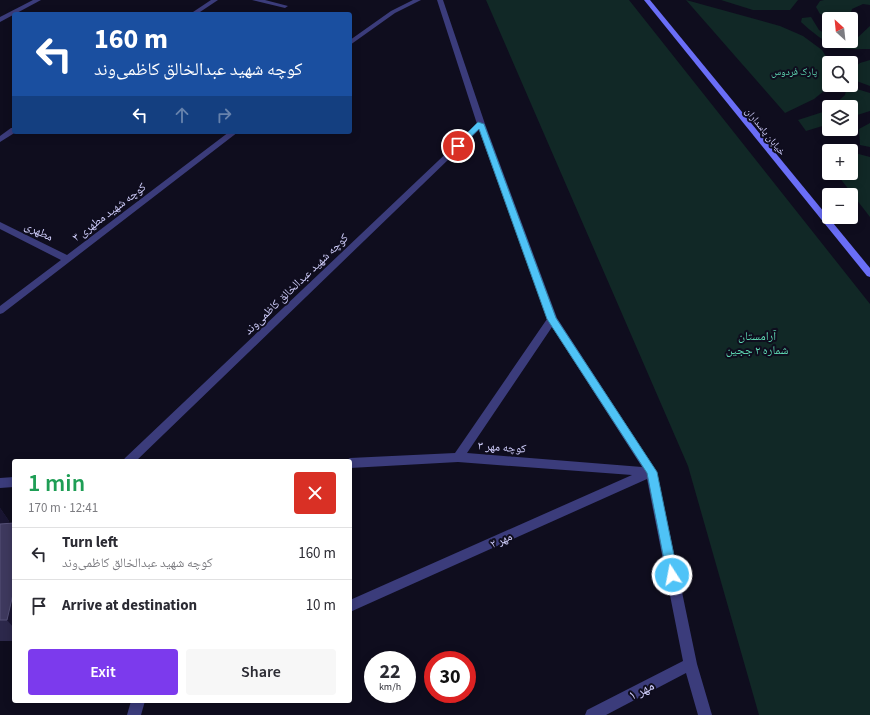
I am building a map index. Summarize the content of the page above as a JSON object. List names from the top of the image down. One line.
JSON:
{"streets":{"main road":["خیابان پاسداران"],"street":["کوچه شهید مطهری ۳","مطهری","کوچه شهید عبدالخالق کاظمی‌وند","کوچه مهر ۳","مهر ۲","مهر ۱"]},"crossings":[["کوچه شهید مطهری ۳","مطهری"],["کوچه مهر ۳","مهر ۲"]],"parks":["پارک فردوس","آرامستان شماره ۲ ججین"],"north":"top left","page":{"map_buttons":["+","−"],"turn":["160 m","کوچه شهید عبدالخالق کاظمی‌وند"],"heading":["1 min","170 m · 12:41"],"list":[{"name":"Turn left","note":"کوچه شهید عبدالخالق کاظمی‌وند","value":"160 m"},{"name":"Arrive at destination","value":"10 m"}],"buttons":["Exit","Share"],"speed":"22 km/h","limit":"30"}}
